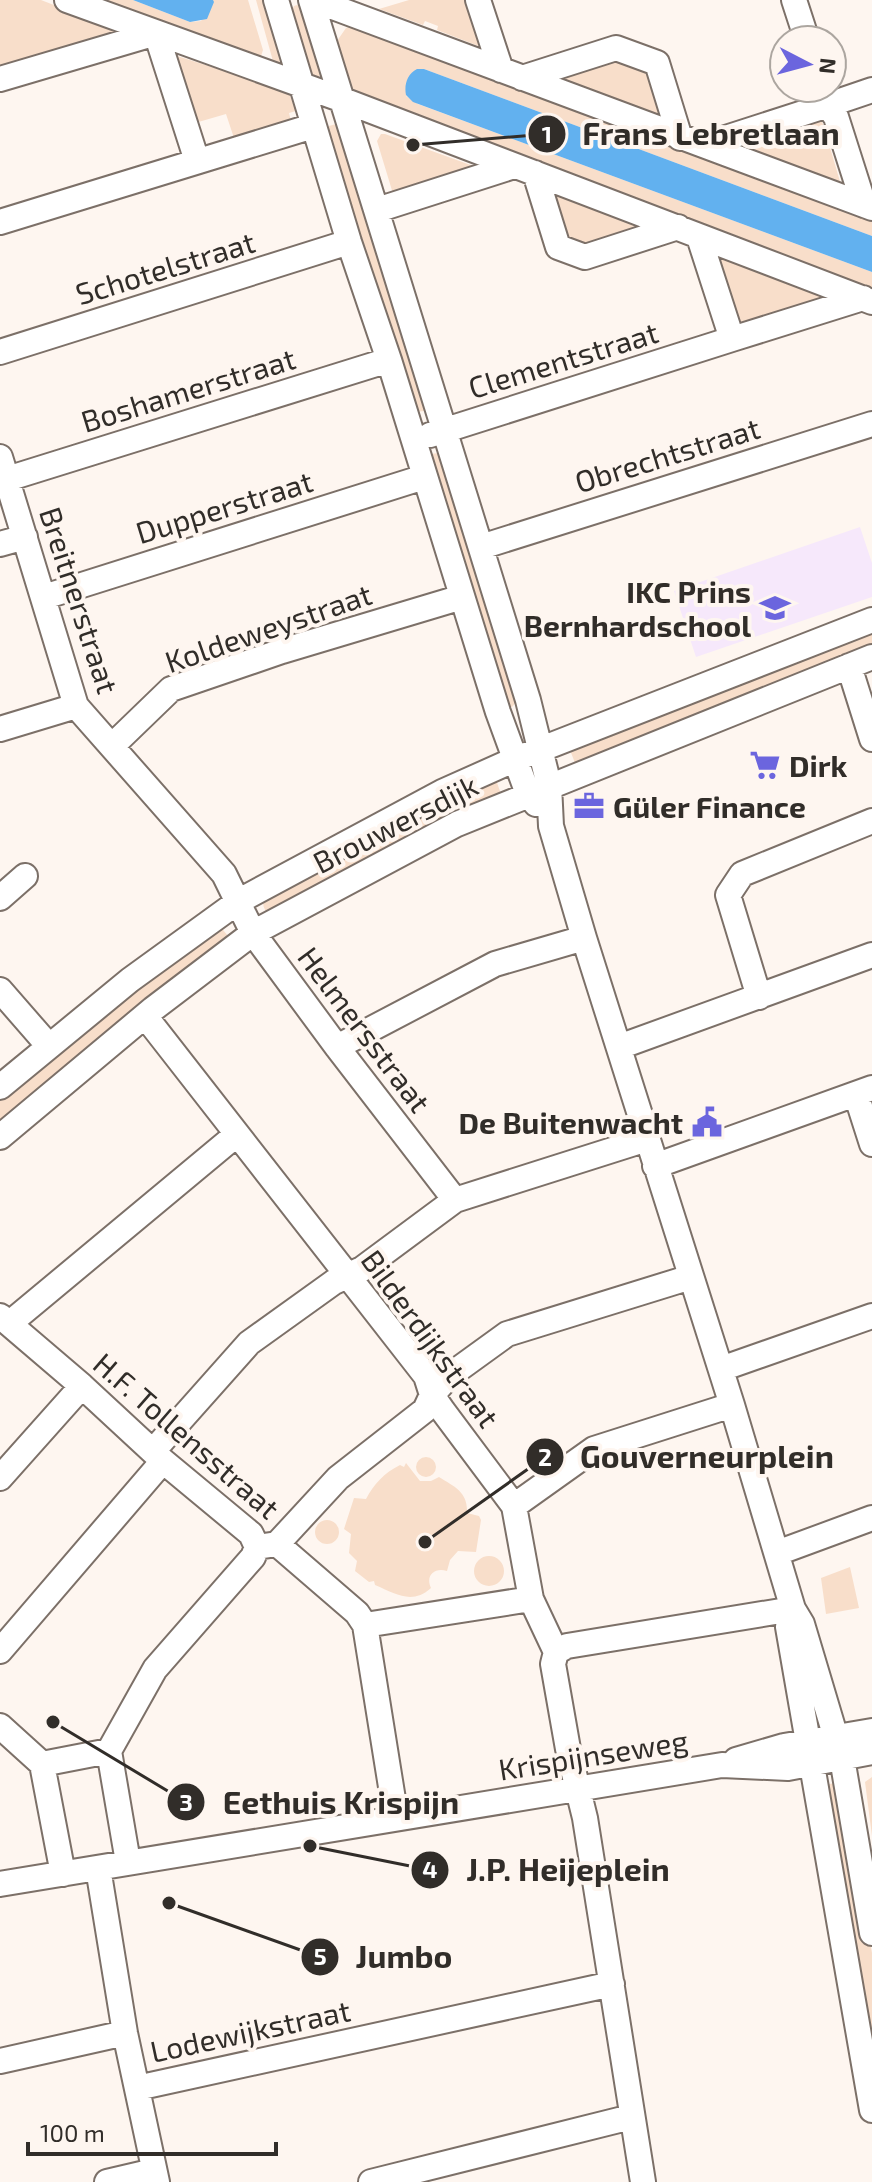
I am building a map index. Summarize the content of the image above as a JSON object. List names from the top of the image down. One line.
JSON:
{"streets":{"street":["Schotelstraat","Clementstraat","Boshamerstraat","Obrechtstraat","Dupperstraat","Breitnerstraat","Koldeweystraat","Brouwersdijk","Helmersstraat","Bilderdijkstraat","H.F. Tollensstraat","Krispijnseweg","Lodewijkstraat"]},"crossings":[["Boshamerstraat","Breitnerstraat"],["Dupperstraat","Breitnerstraat"],["Breitnerstraat","Koldeweystraat"],["Breitnerstraat","Brouwersdijk"],["Breitnerstraat","Helmersstraat"],["Brouwersdijk","Helmersstraat"],["Brouwersdijk","Bilderdijkstraat"],["Bilderdijkstraat","Krispijnseweg"],["Bilderdijkstraat","Lodewijkstraat"]],"places":{"other":["Frans Lebretlaan","Gouverneurplein","Eethuis Krispijn","J.P. Heijeplein","Jumbo"],"school or university":["IKC Prins Bernhardschool"],"supermarket":["Dirk"],"office":["Güler Finance"],"public building":["De Buitenwacht"]},"scale_bar":"100 m","north":"right"}
